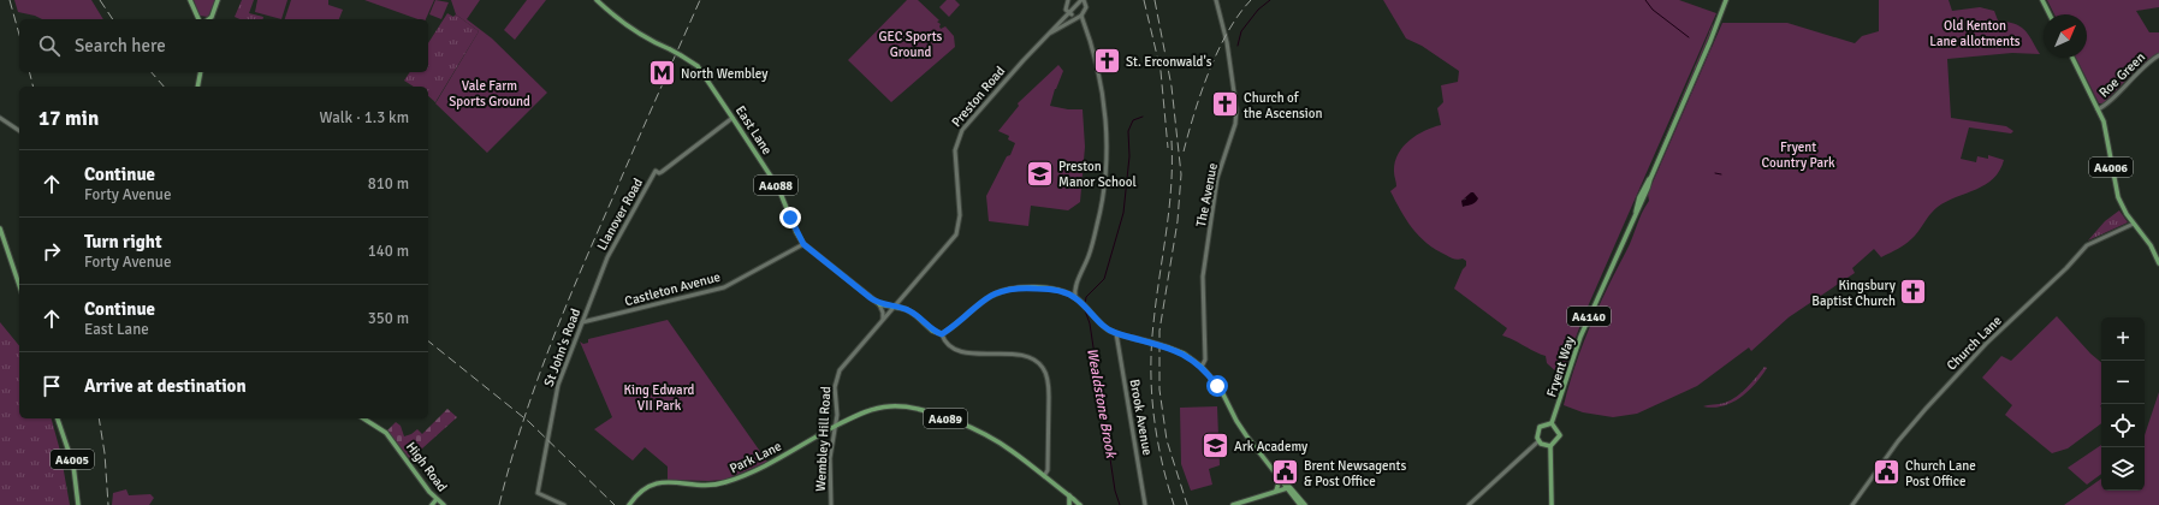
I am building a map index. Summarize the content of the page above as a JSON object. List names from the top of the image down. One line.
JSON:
{"streets":{"main road":["East Lane","A4006","A4088","A4140","Fryent Way","A4089","Park Lane","A4005","High Road"],"street":["Roe Green","Preston Road","The Avenue","Llanover Road","Castleton Avenue","Church Lane","St John's Road","Brook Avenue","Wembley Hill Road"]},"crossings":[["Roe Green","A4006"],["Preston Road","East Lane"],["Preston Road","A4088"],["Preston Road","Wembley Hill Road"],["East Lane","A4088"],["East Lane","Llanover Road"],["East Lane","Castleton Avenue"],["East Lane","Wembley Hill Road"],["A4006","Church Lane"],["A4088","Wembley Hill Road"],["Llanover Road","St John's Road"],["Castleton Avenue","St John's Road"],["A4089","Wembley Hill Road"],["A4089","Park Lane"],["Wembley Hill Road","Park Lane"]],"water":["Wealdstone Brook"],"parks":["Old Kenton Lane allotments","GEC Sports Ground","Vale Farm Sports Ground","Fryent Country Park","King Edward VII Park"],"places":{"church":["St. Erconwald's","Church of the Ascension","Kingsbury Baptist Church"],"metro station":["North Wembley"],"school or university":["Preston Manor School","Ark Academy"],"public building":["Brent Newsagents & Post Office","Church Lane Post Office"]},"north":"top right","page":{"search":"Search here","heading":["17 min","Walk · 1.3 km"],"list":[["Continue","Forty Avenue","810 m"],["Turn right","Forty Avenue","140 m"],["Continue","East Lane","350 m"],"Arrive at destination"],"map_buttons":["+","−"]}}
